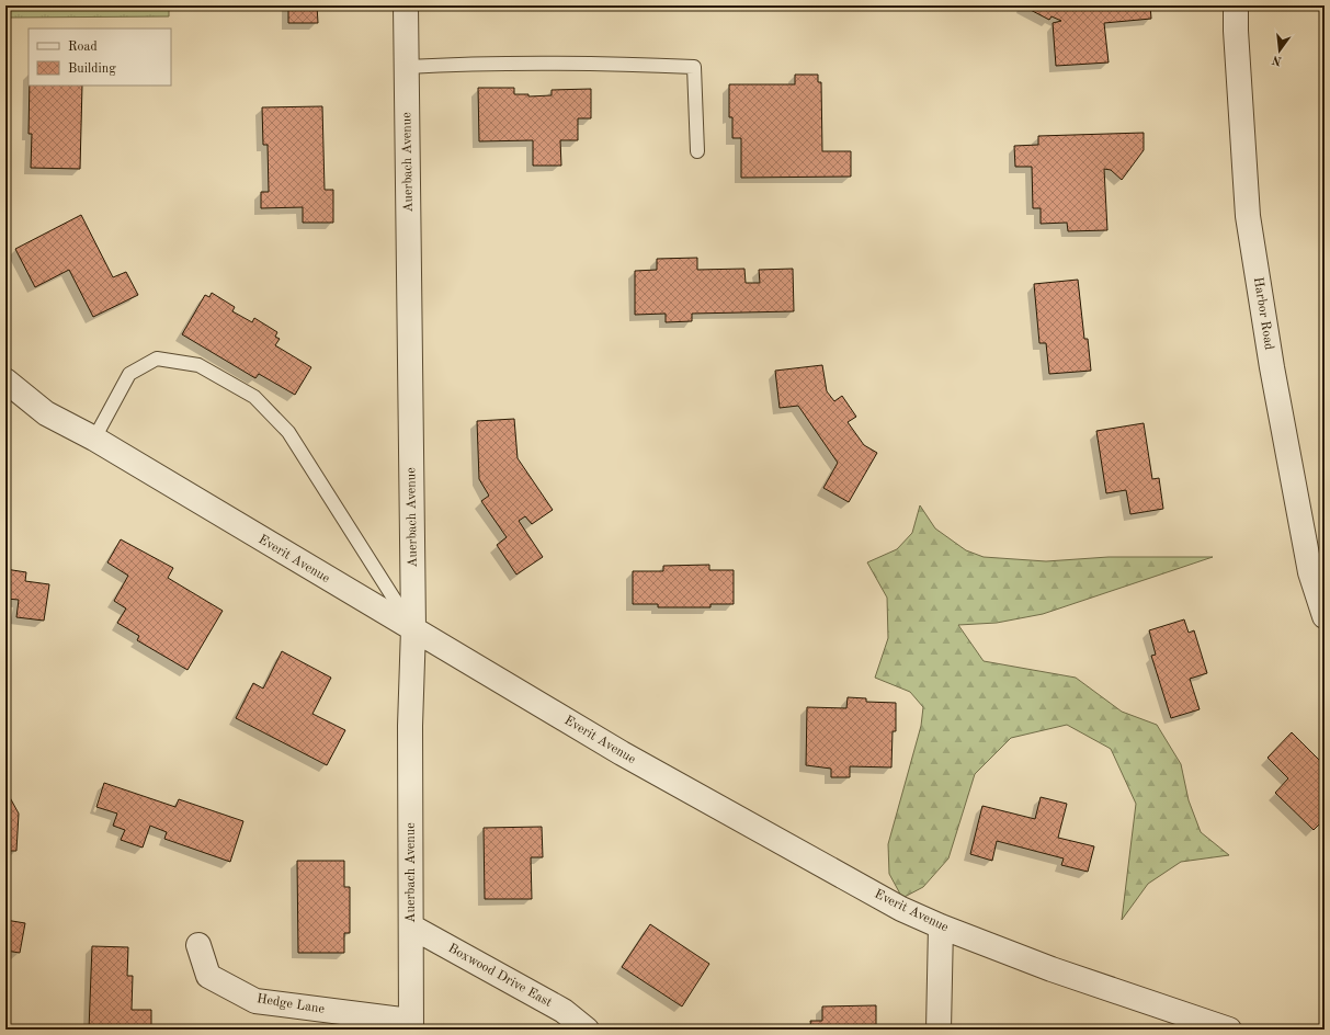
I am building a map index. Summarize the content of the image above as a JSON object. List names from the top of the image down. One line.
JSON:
{"streets":{"street":["Auerbach Avenue","Harbor Road","Everit Avenue","Boxwood Drive East","Hedge Lane"]},"crossings":[["Auerbach Avenue","Everit Avenue"],["Auerbach Avenue","Boxwood Drive East"],["Auerbach Avenue","Hedge Lane"]],"legend":["Road","Building"],"north":"bottom"}
